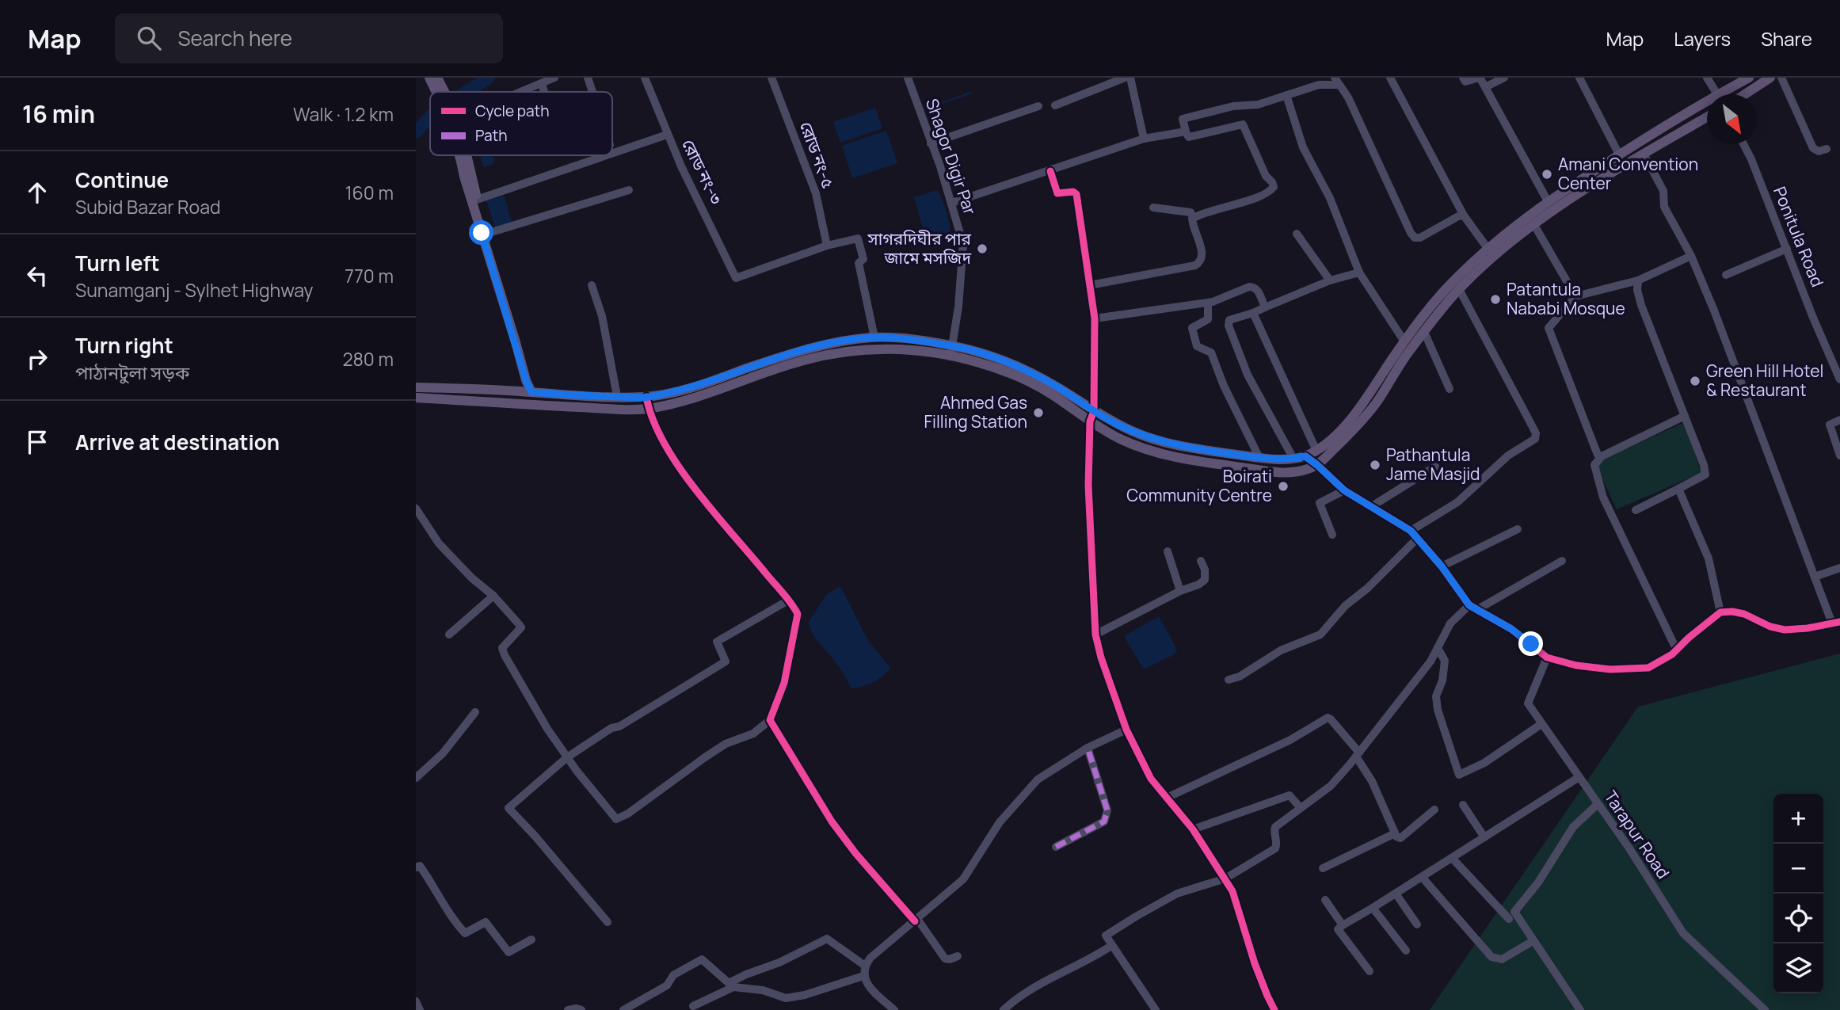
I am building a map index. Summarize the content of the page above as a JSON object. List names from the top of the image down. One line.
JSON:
{"streets":{"street":["রোড নং-৫","Shagor Digir Par","রোড নং-৩","Ponitula Road","Tarapur Road"]},"crossings":[["রোড নং-৫","রোড নং-৩"]],"places":["Amani Convention Center","সাগরদিঘীর পার জামে মসজিদ","Patantula Nababi Mosque","Green Hill Hotel & Restaurant","Ahmed Gas Filling Station","Pathantula Jame Masjid","Boirati Community Centre"],"legend":["Cycle path","Path"],"north":"bottom right","page":{"header":"Map","search":"Search here","nav":["Map","Layers","Share"],"heading":["16 min","Walk · 1.2 km"],"list":[["Continue","Subid Bazar Road","160 m"],["Turn left","Sunamganj - Sylhet Highway","770 m"],["Turn right","পাঠানটুলা সড়ক","280 m"],"Arrive at destination"],"map_buttons":["+","−"]}}
